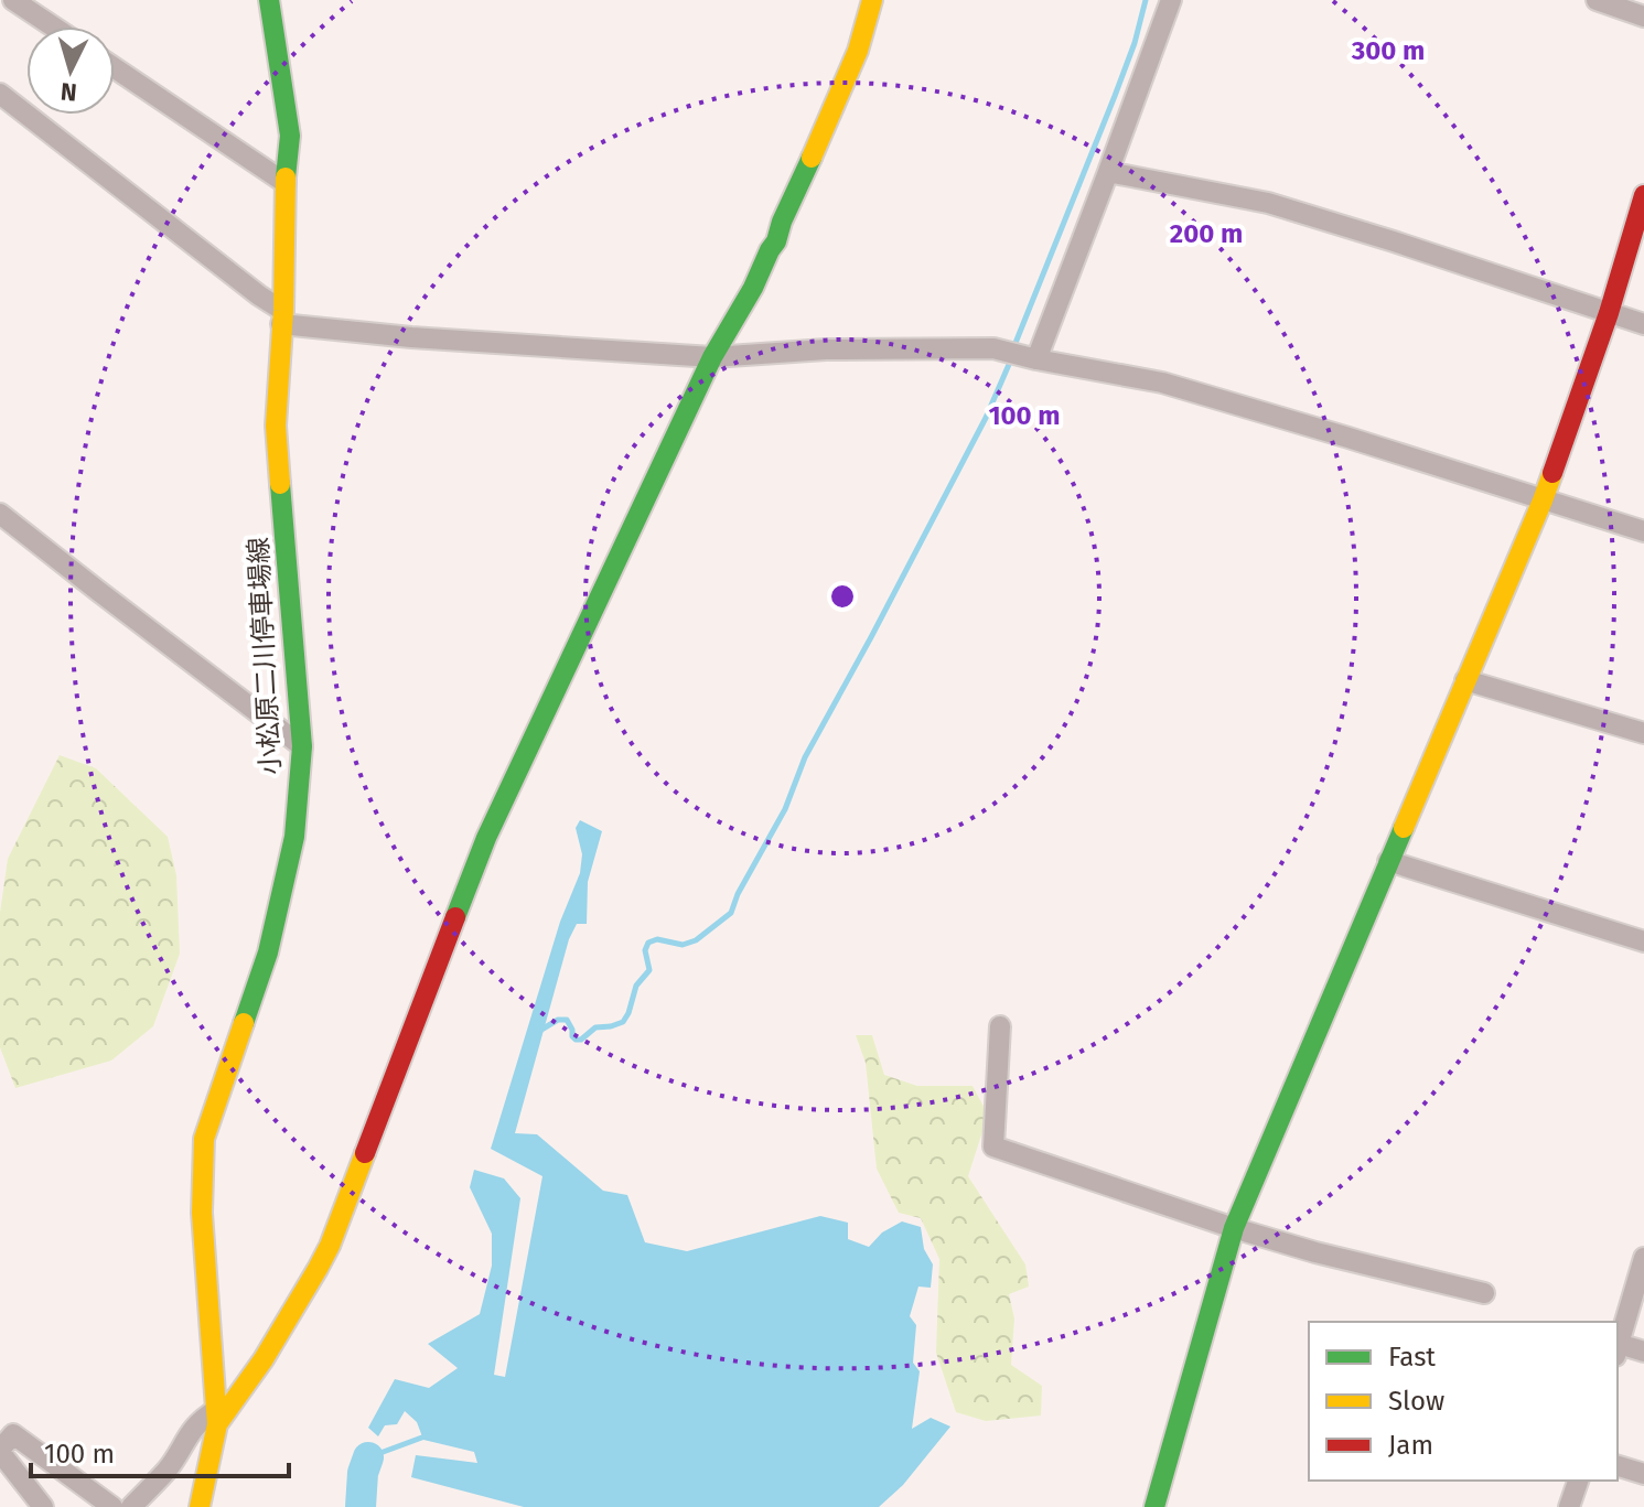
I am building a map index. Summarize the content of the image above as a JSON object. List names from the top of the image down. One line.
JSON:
{"streets":{"street":["小松原二川停車場線"]},"legend":["Fast","Slow","Jam"],"scale_bar":"100 m","north":"bottom","rings":["300 m","200 m","100 m"]}
